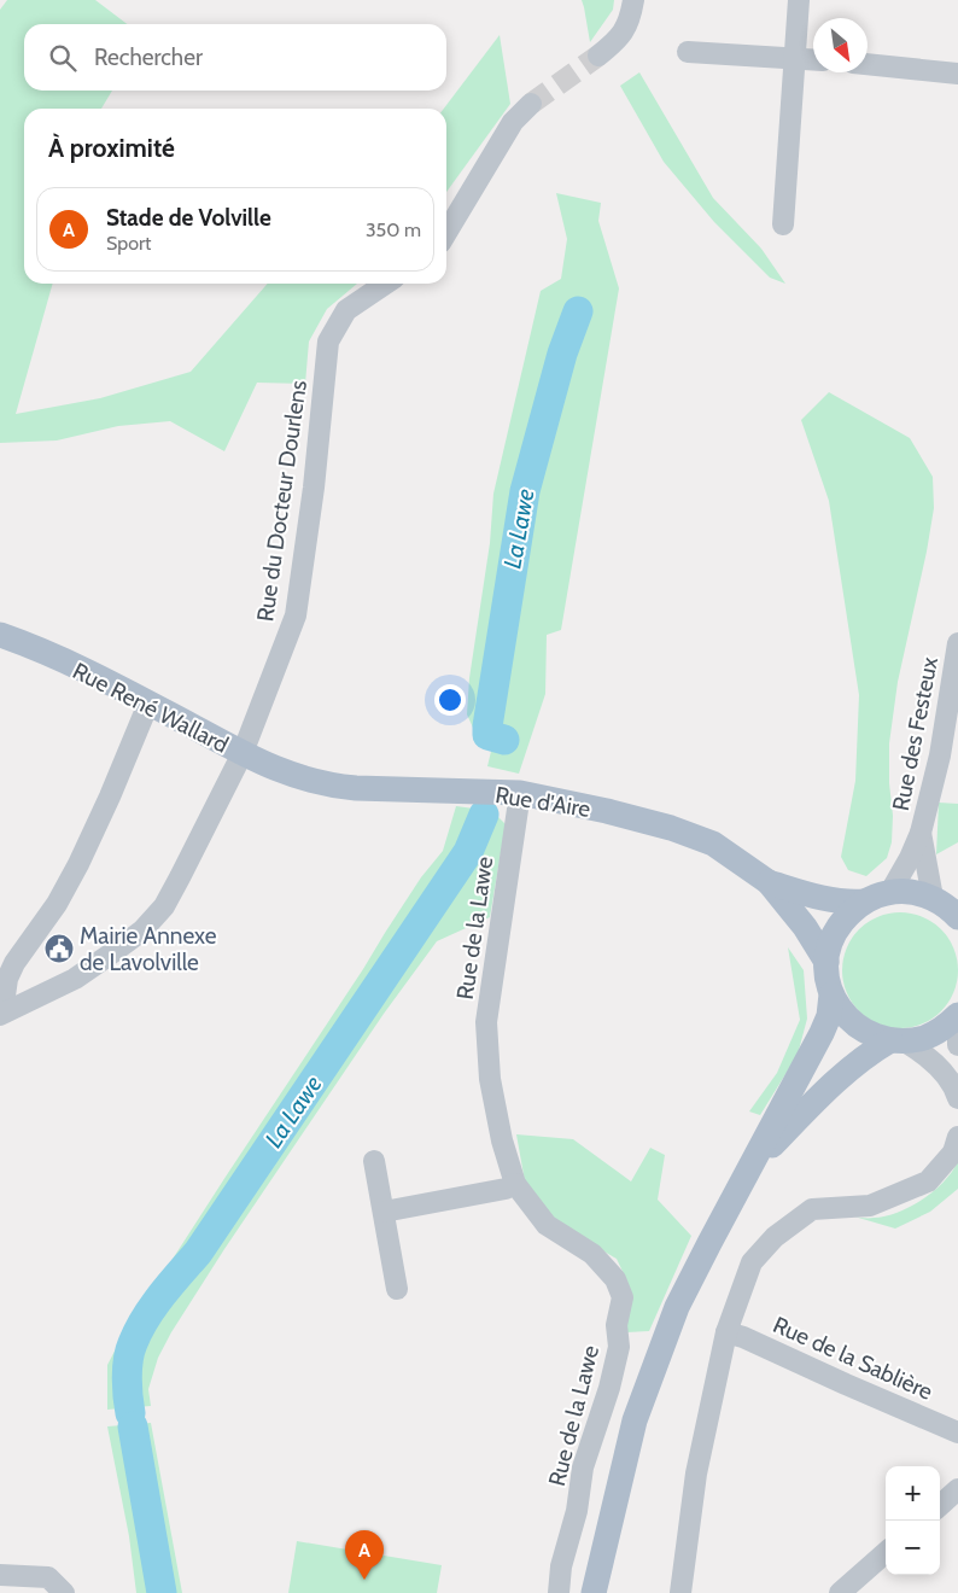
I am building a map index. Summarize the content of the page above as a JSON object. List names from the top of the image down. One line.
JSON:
{"streets":{"main road":["Rue René Wallard","Rue d'Aire"],"street":["Rue du Docteur Dourlens","Rue des Festeux","Rue de la Lawe","Rue de la Sablière"]},"crossings":[["Rue du Docteur Dourlens","Rue René Wallard"],["Rue René Wallard","Rue d'Aire"],["Rue d'Aire","Rue de la Lawe"]],"water":["La Lawe"],"places":{"public building":["Mairie Annexe de Lavolville"]},"north":"bottom right","page":{"search":"Rechercher","heading":"À proximité","list":[{"mark":"A","name":"Stade de Volville","note":"Sport","value":"350 m"}],"map_buttons":["+","−"],"pins":"A"}}
